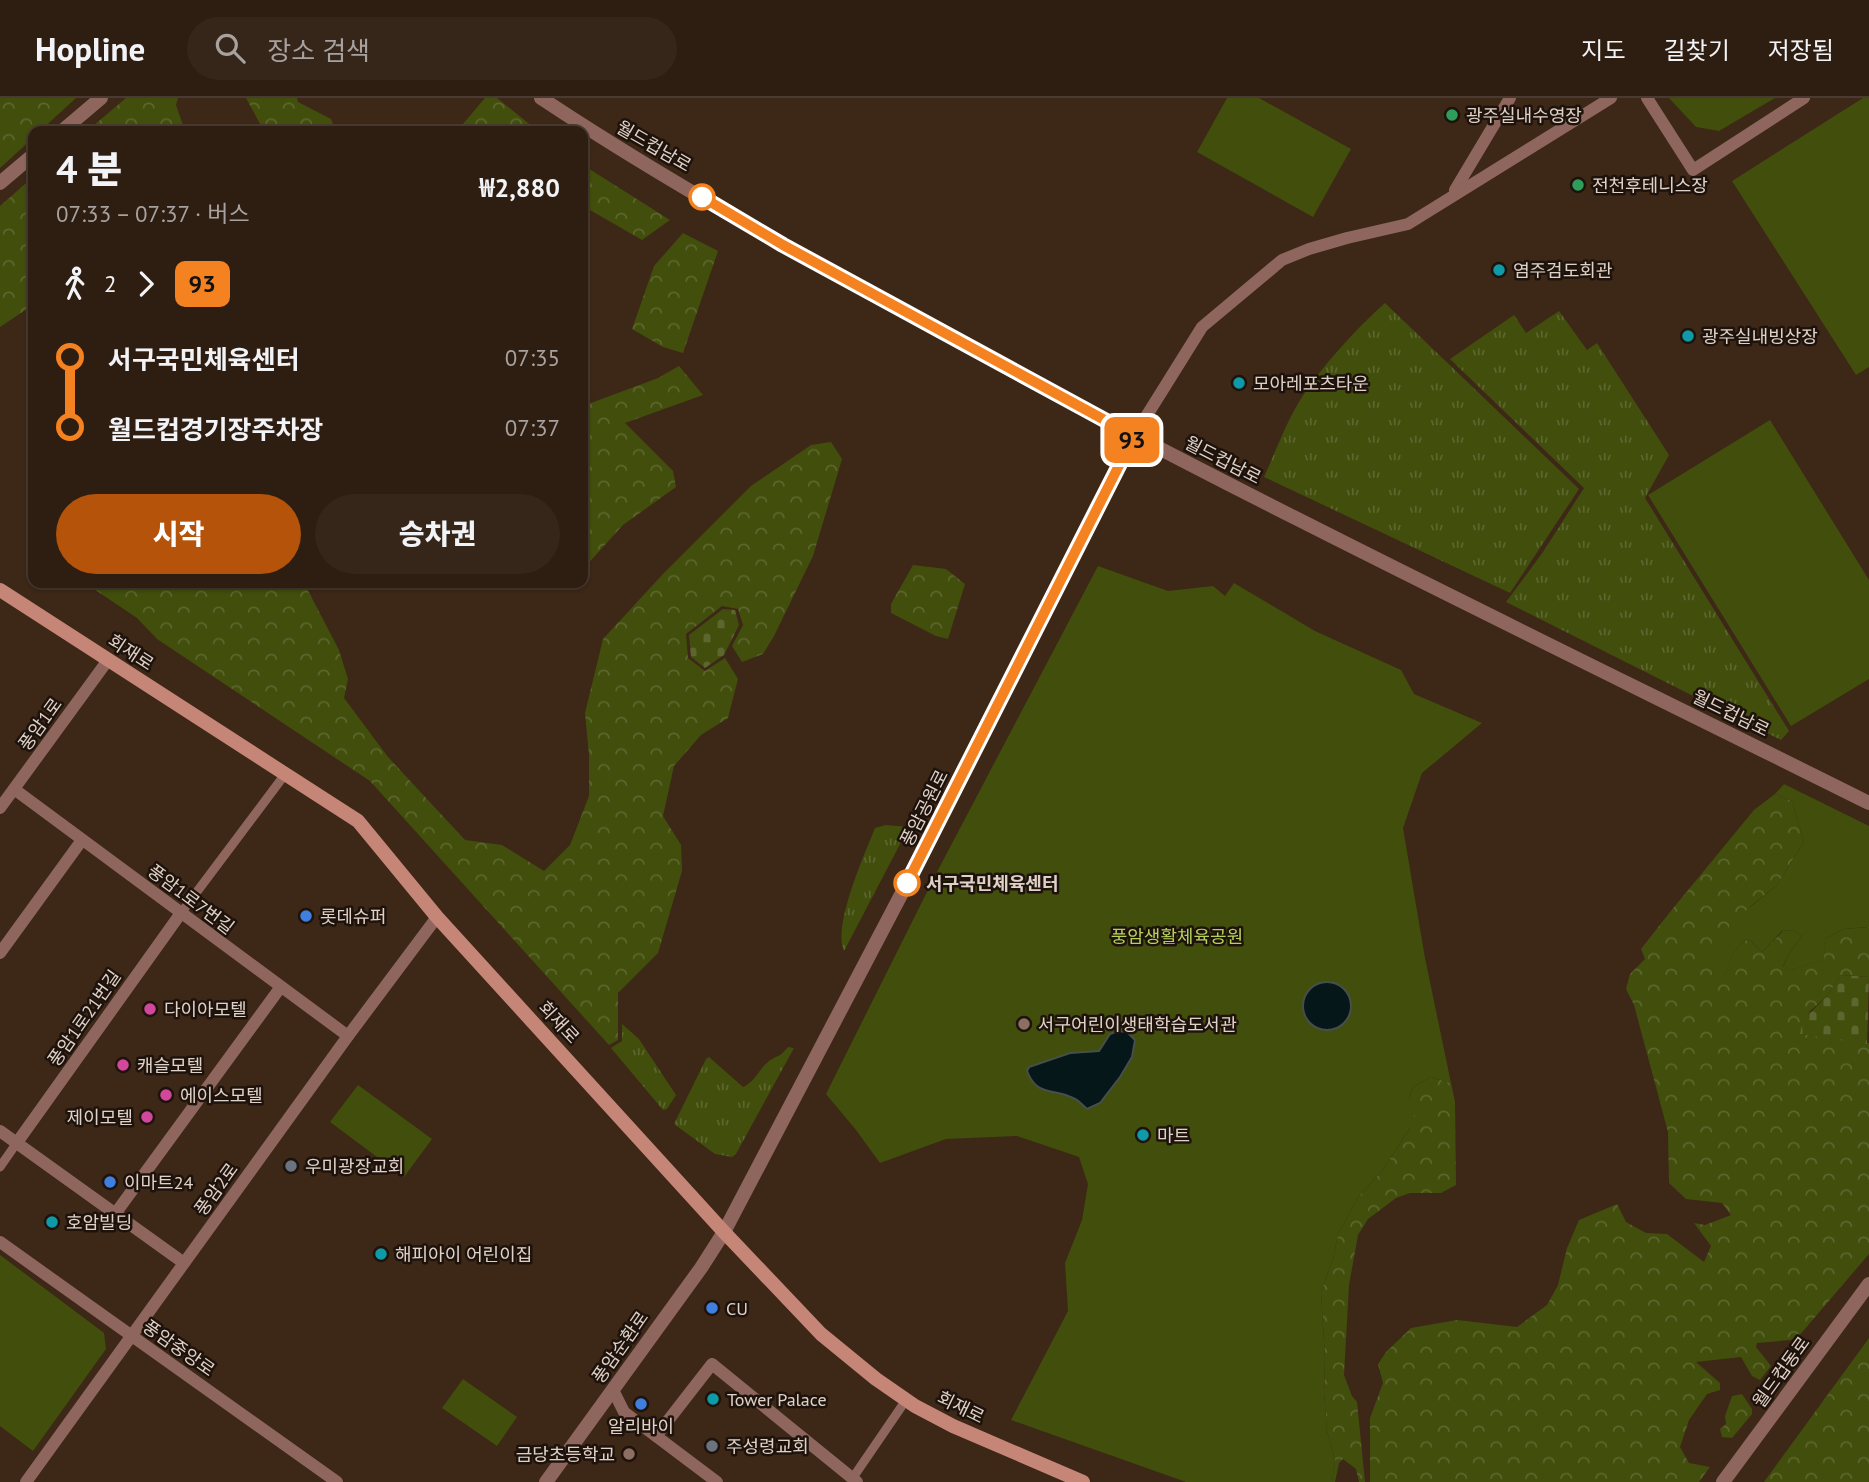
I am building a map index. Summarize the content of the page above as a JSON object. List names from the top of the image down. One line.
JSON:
{"streets":{"main road":["회재로"],"street":["월드컵남로","풍암1로","풍암공원로","풍암1로7번길","풍암1로21번길","풍암2로","풍암순환로","풍암중앙로","월드컵동로"]},"crossings":[["월드컵남로","풍암공원로"],["회재로","풍암1로"],["회재로","풍암공원로"],["회재로","풍암2로"],["회재로","풍암순환로"],["풍암1로","풍암1로7번길"],["풍암공원로","풍암순환로"],["풍암1로7번길","풍암1로21번길"],["풍암1로7번길","풍암2로"],["풍암2로","풍암중앙로"]],"parks":["풍암생활체육공원"],"places":["광주실내수영장","전천후테니스장","염주검도회관","광주실내빙상장","모아레포츠타운","서구국민체육센터","롯데슈퍼","다이아모텔","서구어린이생태학습도서관","캐슬모텔","에이스모텔","제이모텔","마트","우미광장교회","이마트24","호암빌딩","해피아이 어린이집","CU","Tower Palace","알리바이","주성령교회","금당초등학교"],"lines":["bus line 93"],"page":{"header":"Hopline","search":"장소 검색","nav":["지도","길찾기","저장됨"],"on_map":"93","heading":["4 분","07:33 – 07:37 · 버스","₩2,880"],"legs":["2","93"],"list":[{"name":"서구국민체육센터","value":"07:35"},{"name":"월드컵경기장주차장","value":"07:37"}],"buttons":["시작","승차권"]}}
